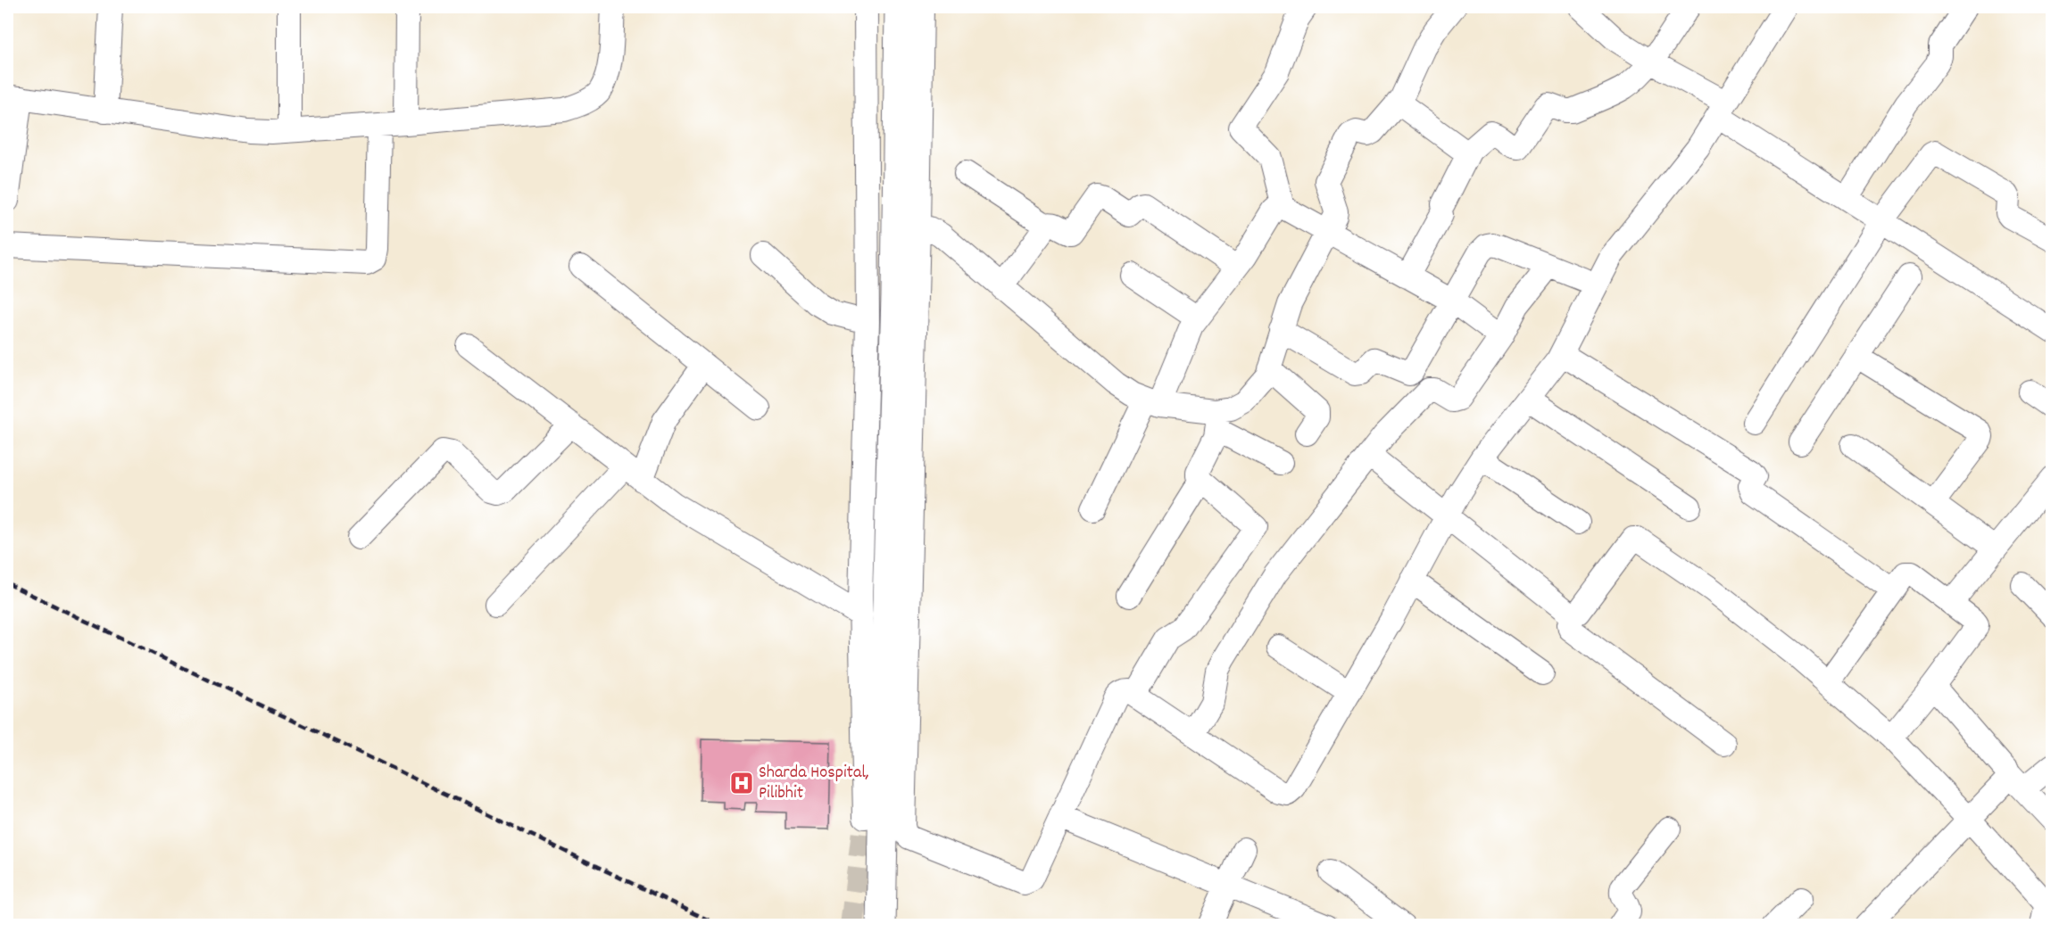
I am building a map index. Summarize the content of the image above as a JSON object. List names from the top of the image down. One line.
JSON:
{"places":{"hospital":["Sharda Hospital, Pilibhit"]}}
